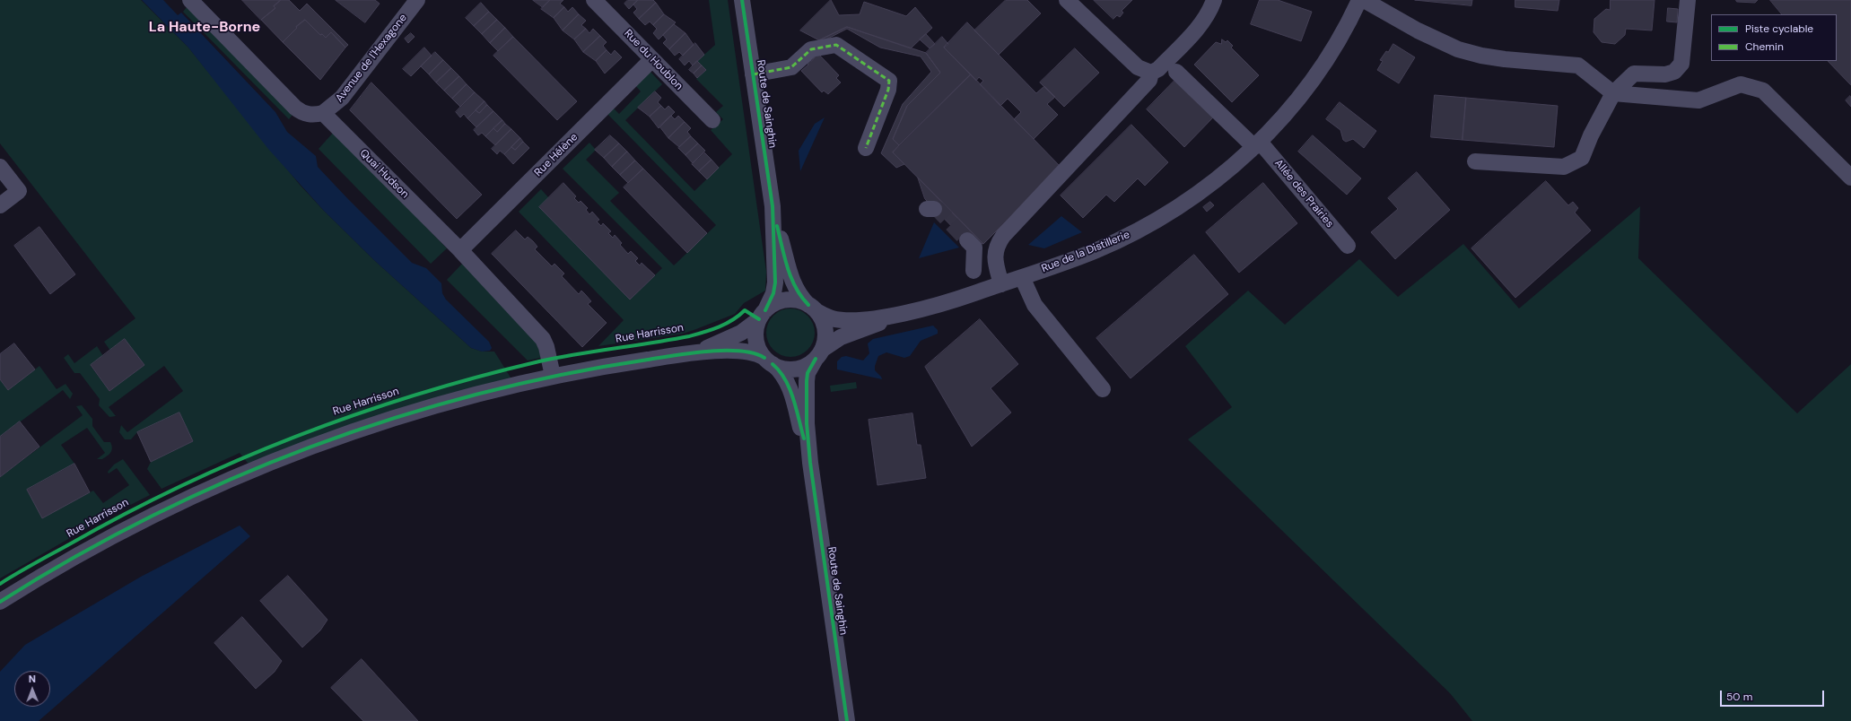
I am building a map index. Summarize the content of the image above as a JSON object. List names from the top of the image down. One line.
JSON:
{"streets":{"street":["Avenue de l'Hexagone","Rue du Houblon","Route de Sainghin","Rue Hélène","Quai Hudson","Allée des Prairies","Rue de la Distillerie"],"cycle path":["Rue Harrisson"]},"crossings":[["Avenue de l'Hexagone","Quai Hudson"],["Rue du Houblon","Rue Hélène"],["Route de Sainghin","Rue de la Distillerie"],["Rue Hélène","Quai Hudson"],["Allée des Prairies","Rue de la Distillerie"]],"districts":["La Haute-Borne"],"legend":["Piste cyclable","Chemin"],"scale_bar":"50 m","north":"top"}
